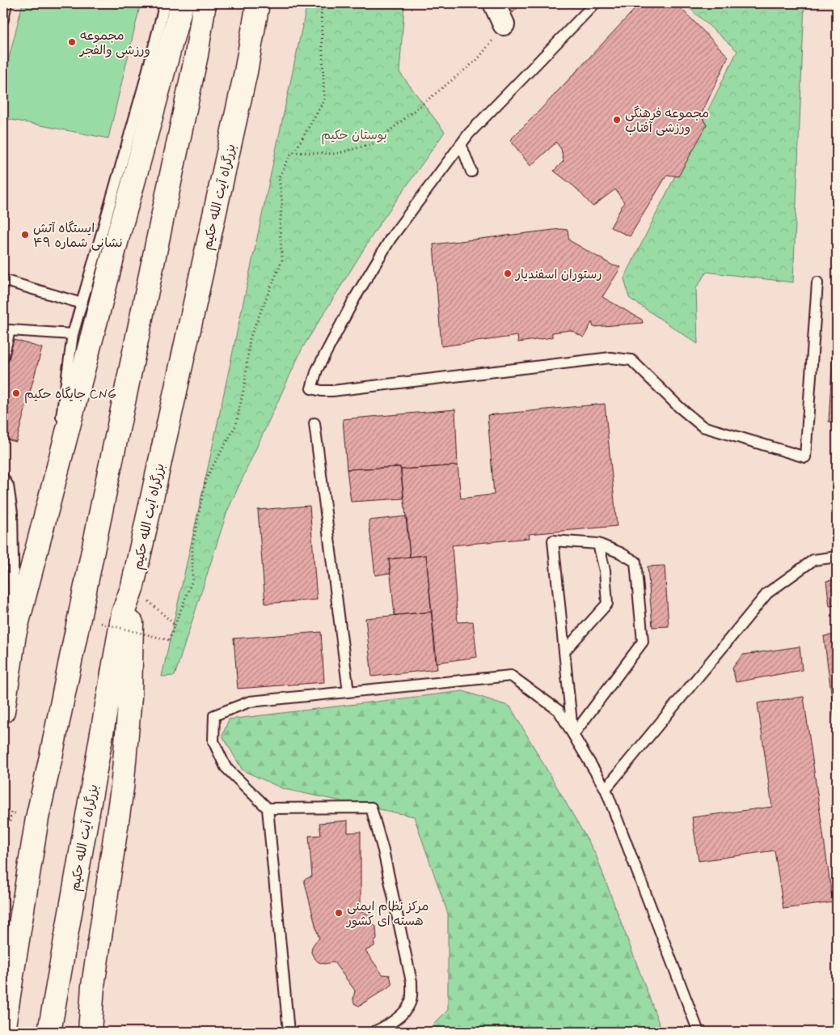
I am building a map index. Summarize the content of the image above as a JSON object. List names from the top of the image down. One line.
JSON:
{"streets":{"highway":["بزرگراه آیت الله حکیم"]},"parks":["بوستان حکیم"],"places":["مجموعه ورزشی والفجر","مجموعه فرهنگی ورزشی آفتاب","ایستگاه آتش نشانی شماره ۴۹","رستوران اسفندیار","جایگاه حکیم CNG","مرکز نظام ایمنی هسته ای کشور"]}
